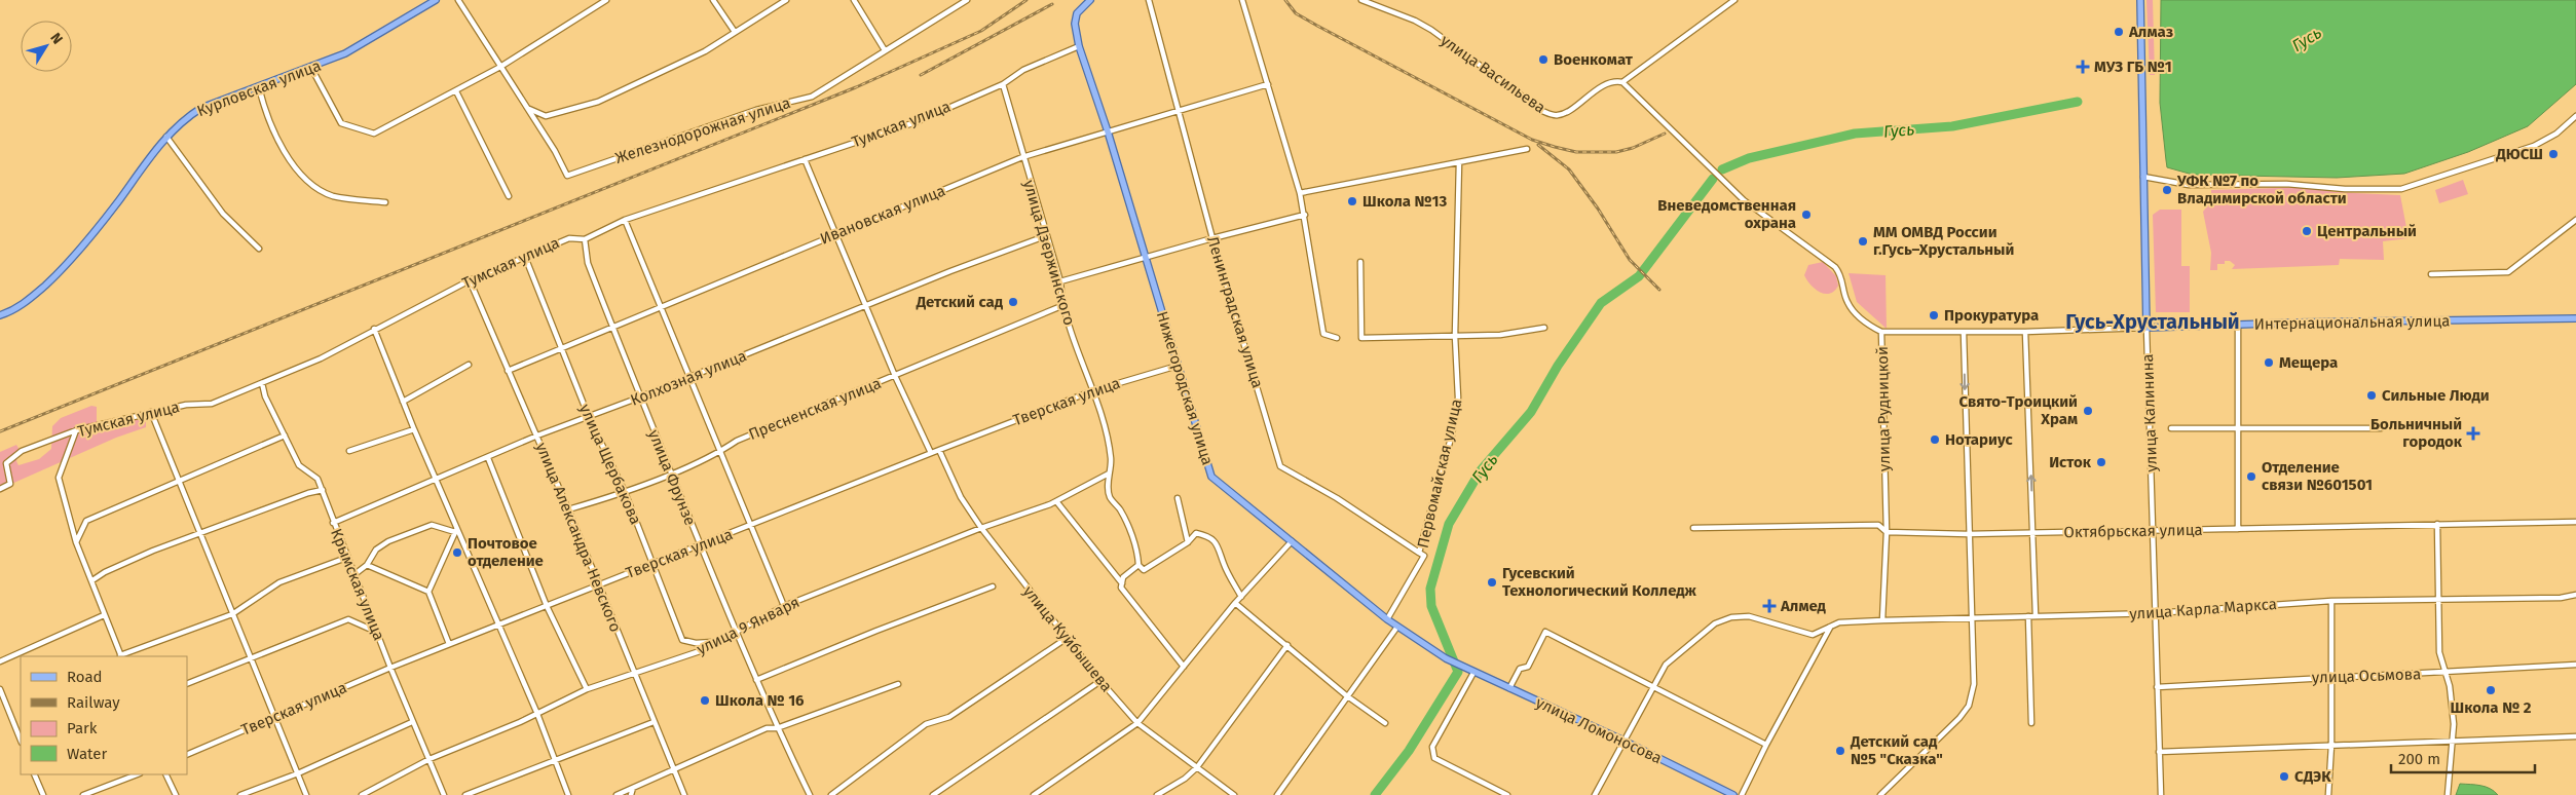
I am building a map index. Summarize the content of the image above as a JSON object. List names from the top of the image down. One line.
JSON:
{"streets":{"main road":["Курловская улица","Интернациональная улица","Нижегородская улица","улица Калинина","улица Ломоносова"],"street":["улица Васильева","Тумская улица","Железнодорожная улица","Ивановская улица","улица Дзержинского","Ленинградская улица","Колхозная улица","Тверская улица","Пресненская улица","улица Рудницкой","улица Щербакова","Первомайская улица","улица Фрунзе","Октябрьская улица","улица Александра Невского","Крымская улица","улица Карла Маркса","улица 9 Января","улица Куйбышева","улица Осьмова"]},"crossings":[["улица Васильева","улица Рудницкой"],["Тумская улица","улица Дзержинского"],["Тумская улица","Нижегородская улица"],["Тумская улица","улица Щербакова"],["Тумская улица","улица Фрунзе"],["Тумская улица","улица Александра Невского"],["Тумская улица","Крымская улица"],["Ивановская улица","улица Дзержинского"],["Ивановская улица","Ленинградская улица"],["Ивановская улица","Нижегородская улица"],["Ивановская улица","улица Щербакова"],["Ивановская улица","улица Фрунзе"],["Ивановская улица","улица Александра Невского"],["улица Дзержинского","Колхозная улица"],["улица Дзержинского","Тверская улица"],["улица Дзержинского","Пресненская улица"],["улица Дзержинского","улица 9 Января"],["Ленинградская улица","Первомайская улица"],["Интернациональная улица","улица Рудницкой"],["Интернациональная улица","улица Калинина"],["Колхозная улица","улица Щербакова"],["Колхозная улица","улица Фрунзе"],["Колхозная улица","улица Александра Невского"],["Колхозная улица","Крымская улица"],["Нижегородская улица","Тверская улица"],["Нижегородская улица","Первомайская улица"],["Нижегородская улица","улица Ломоносова"],["Тверская улица","улица Щербакова"],["Тверская улица","улица Фрунзе"],["Тверская улица","улица Александра Невского"],["Тверская улица","Крымская улица"],["Тверская улица","улица Куйбышева"],["Пресненская улица","улица Щербакова"],["Пресненская улица","улица Фрунзе"],["Пресненская улица","улица Александра Невского"],["улица Рудницкой","Октябрьская улица"],["улица Рудницкой","улица Карла Маркса"],["улица Калинина","Октябрьская улица"],["улица Калинина","улица Карла Маркса"],["улица Калинина","улица Осьмова"],["улица Щербакова","улица 9 Января"],["улица Фрунзе","улица 9 Января"],["улица Александра Невского","улица 9 Января"],["Крымская улица","улица 9 Января"],["улица Карла Маркса","улица Ломоносова"],["улица 9 Января","улица Куйбышева"]],"districts":["Гусь-Хрустальный"],"water":["Гусь"],"places":{"other":["Алмаз","Военкомат","ДЮСШ","УФК №7 по Владимирской области","Школа №13","Вневедомственная охрана","Центральный","ММ ОМВД России г.Гусь–Хрустальный","Детский сад","Прокуратура","Мещера","Сильные Люди","Свято-Троицкий Храм","Нотариус","Исток","Отделение связи №601501","Почтовое отделение","Гусевский Технологический Колледж","Школа № 2","Школа № 16","Детский сад №5 \"Сказка\"","СДЭК"],"health":["МУЗ ГБ №1","Больничный городок","Алмед"]},"legend":["Road","Railway","Park","Water"],"scale_bar":"200 m","north":"top right"}
